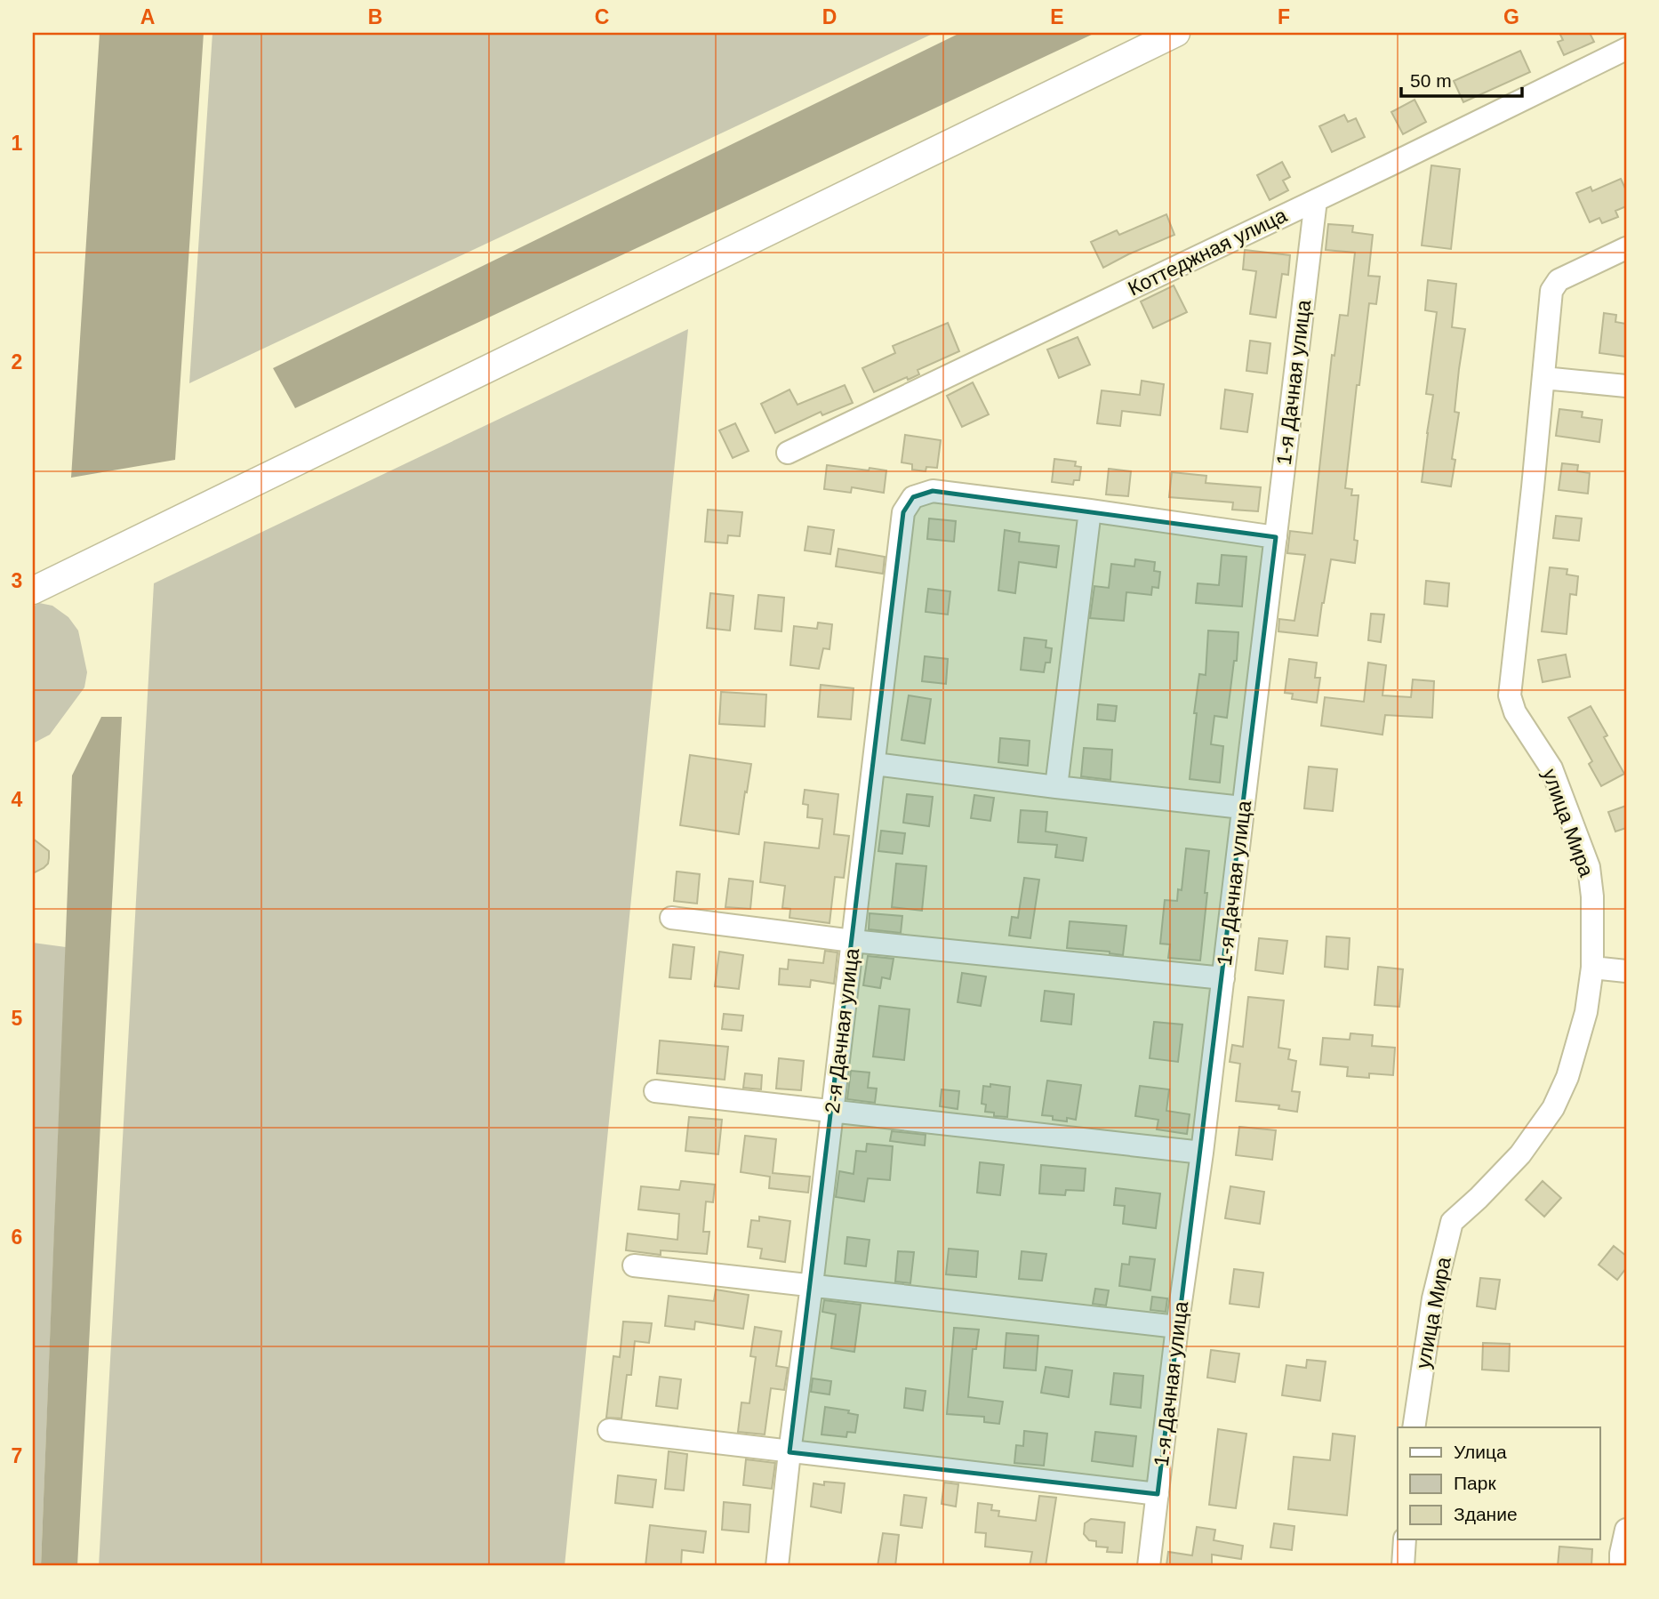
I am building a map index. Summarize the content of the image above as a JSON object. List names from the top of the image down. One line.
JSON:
{"streets":{"street":["Коттеджная улица","1-я Дачная улица","улица Мира","2-я Дачная улица"]},"crossings":[["Коттеджная улица","1-я Дачная улица"]],"legend":["Улица","Парк","Здание"],"scale_bar":"50 m","grid":{"columns":["A","B","C","D","E","F","G"],"rows":["1","2","3","4","5","6","7"]}}
